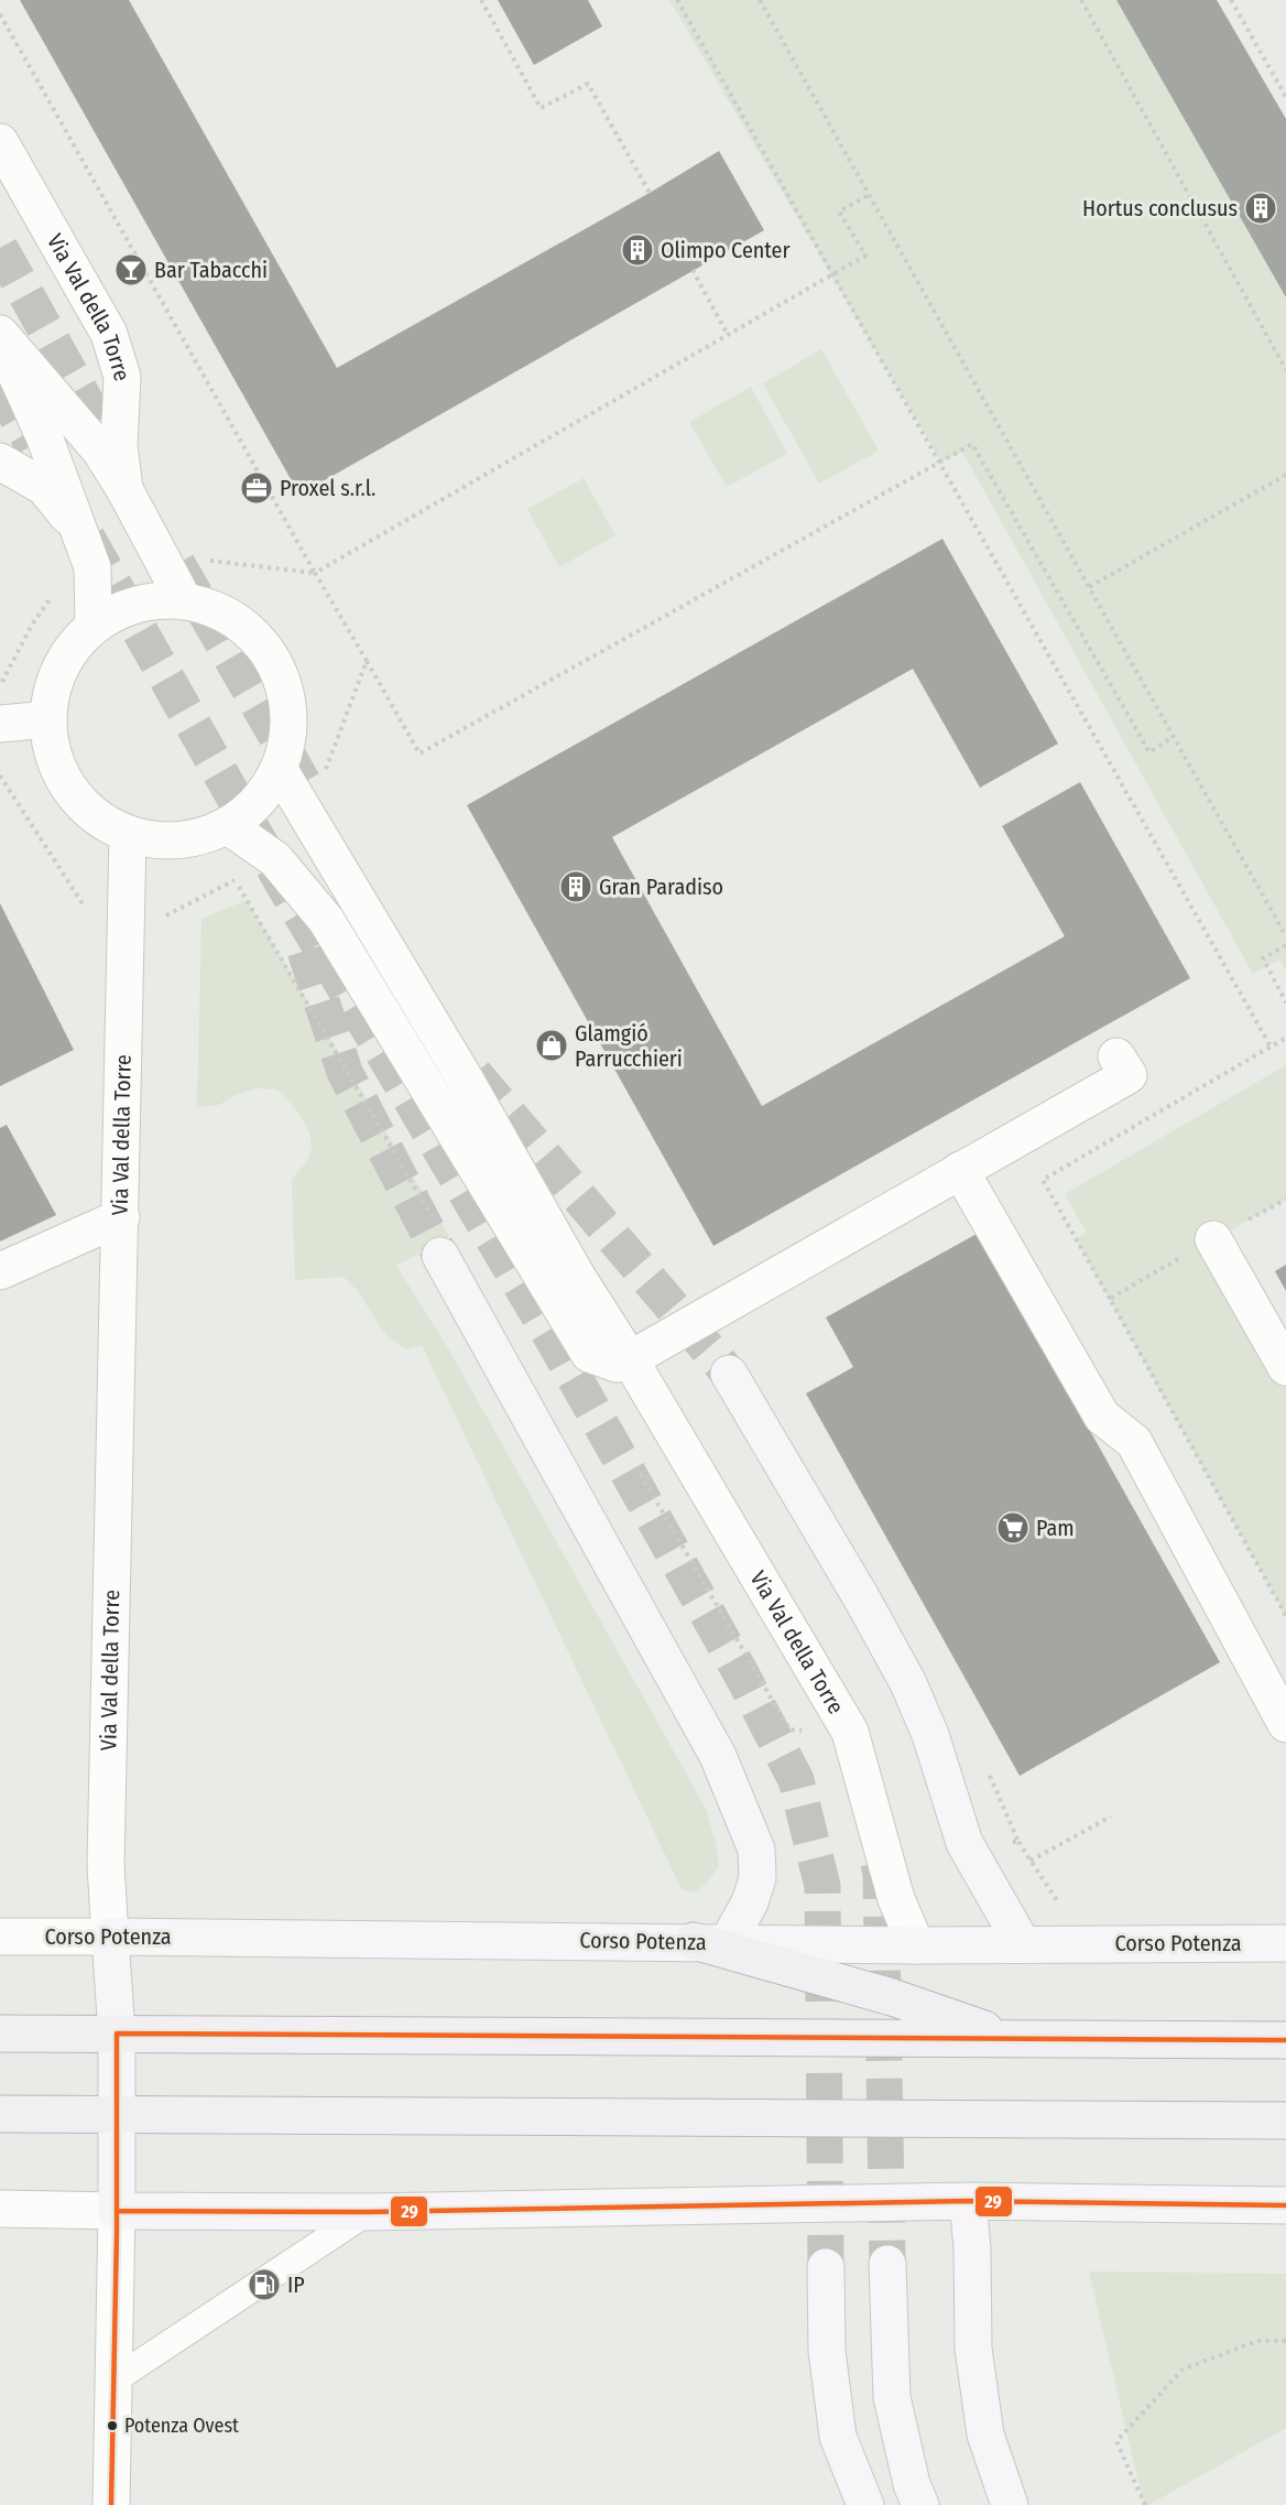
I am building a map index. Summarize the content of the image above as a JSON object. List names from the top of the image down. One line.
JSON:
{"streets":{"main road":["Via Val della Torre","Corso Potenza"]},"crossings":[["Via Val della Torre","Corso Potenza"]],"places":{"building":["Hortus conclusus","Olimpo Center","Gran Paradiso"],"bar":["Bar Tabacchi"],"office":["Proxel s.r.l."],"shop":["Glamgió Parrucchieri"],"supermarket":["Pam"],"fuel station":["IP"],"other":["Potenza Ovest"]},"lines":["transit line 29"]}
